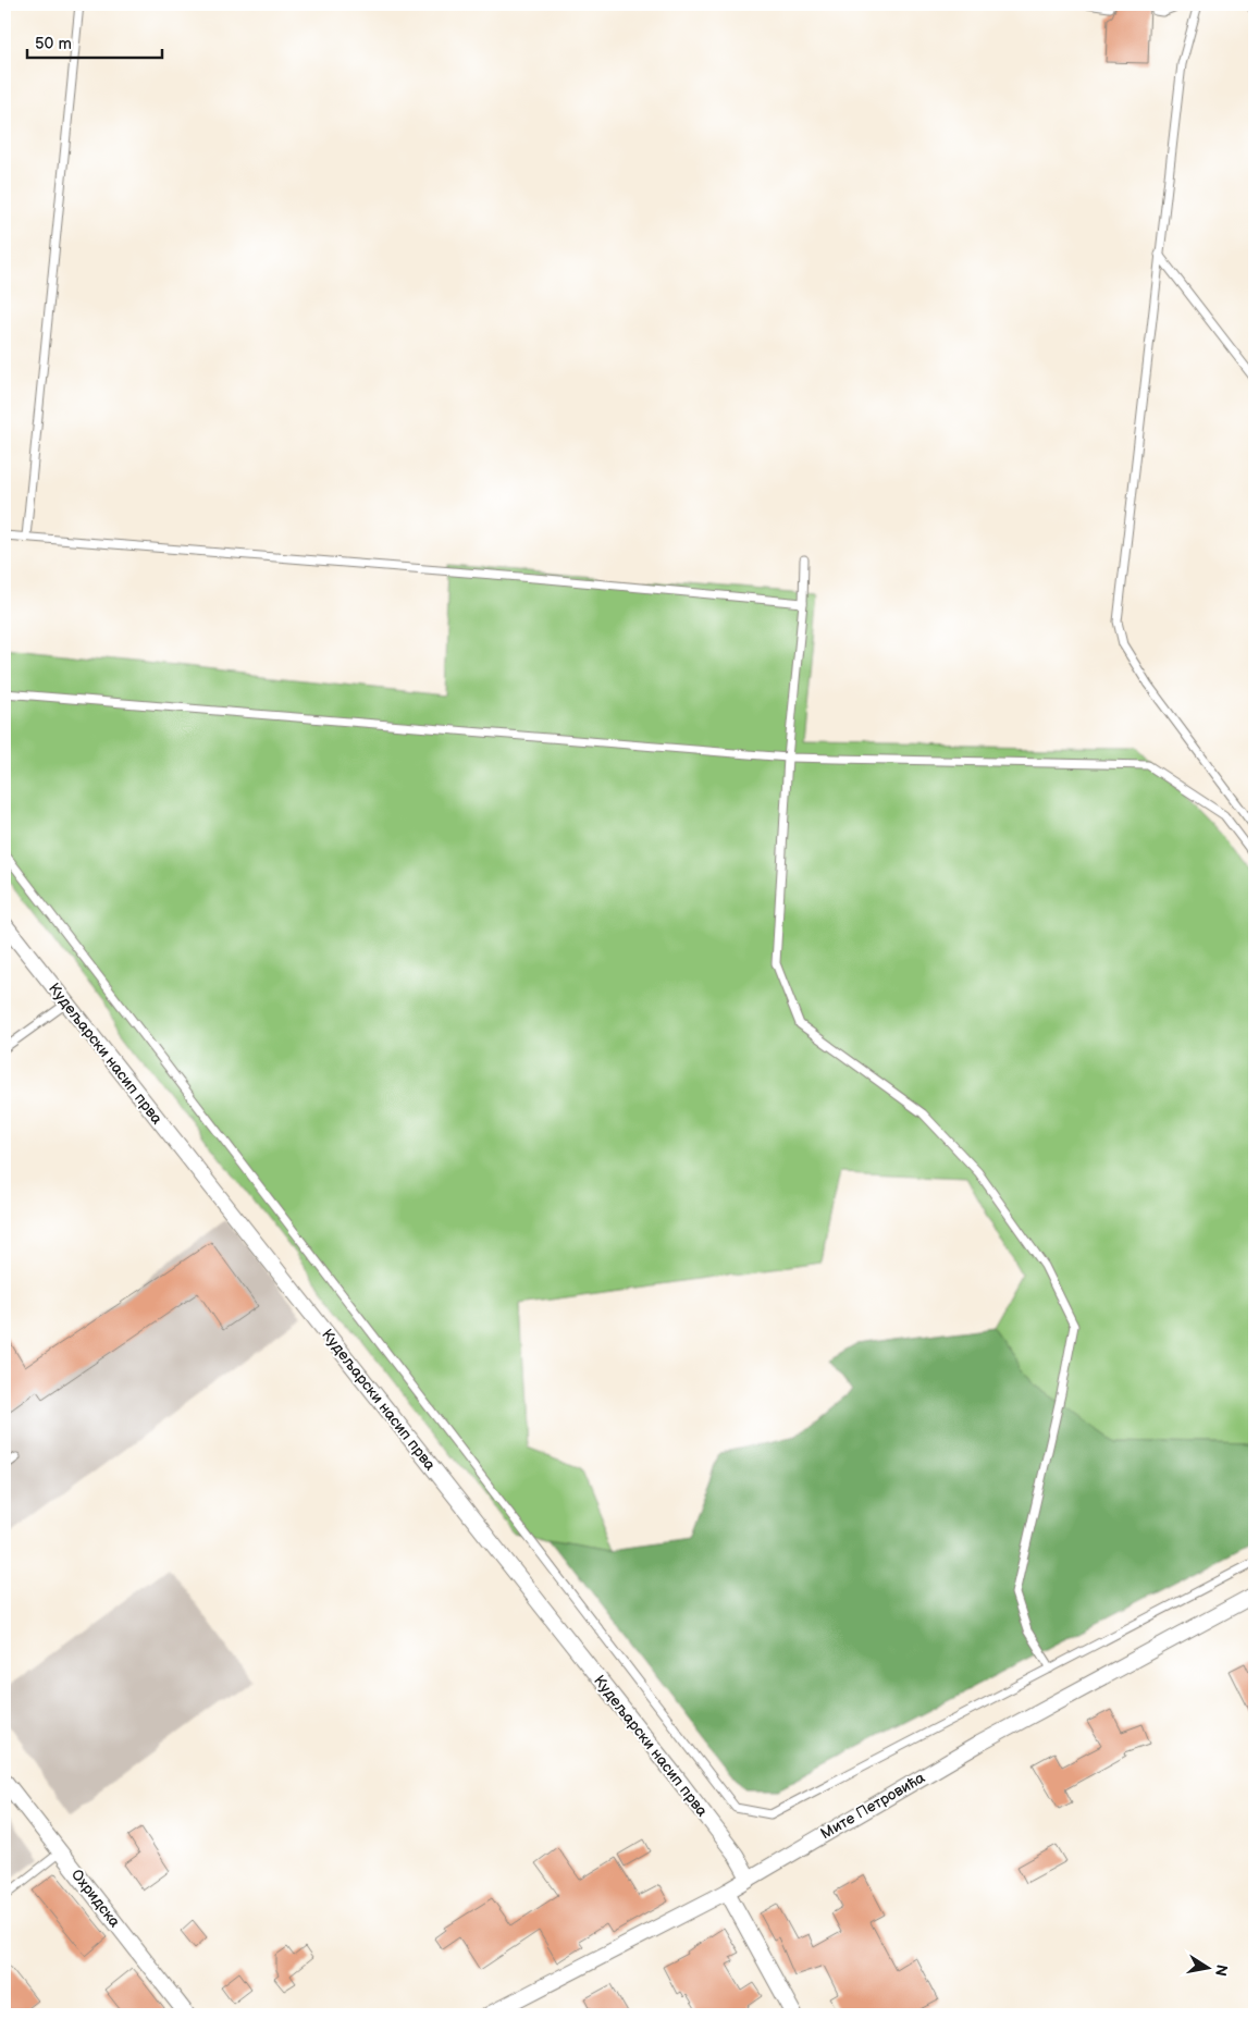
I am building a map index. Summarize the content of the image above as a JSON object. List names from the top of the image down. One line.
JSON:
{"streets":{"street":["Кудељарски насип прва","Мите Петровића","Охридска"]},"crossings":[["Кудељарски насип прва","Мите Петровића"]],"scale_bar":"50 m","north":"right"}
